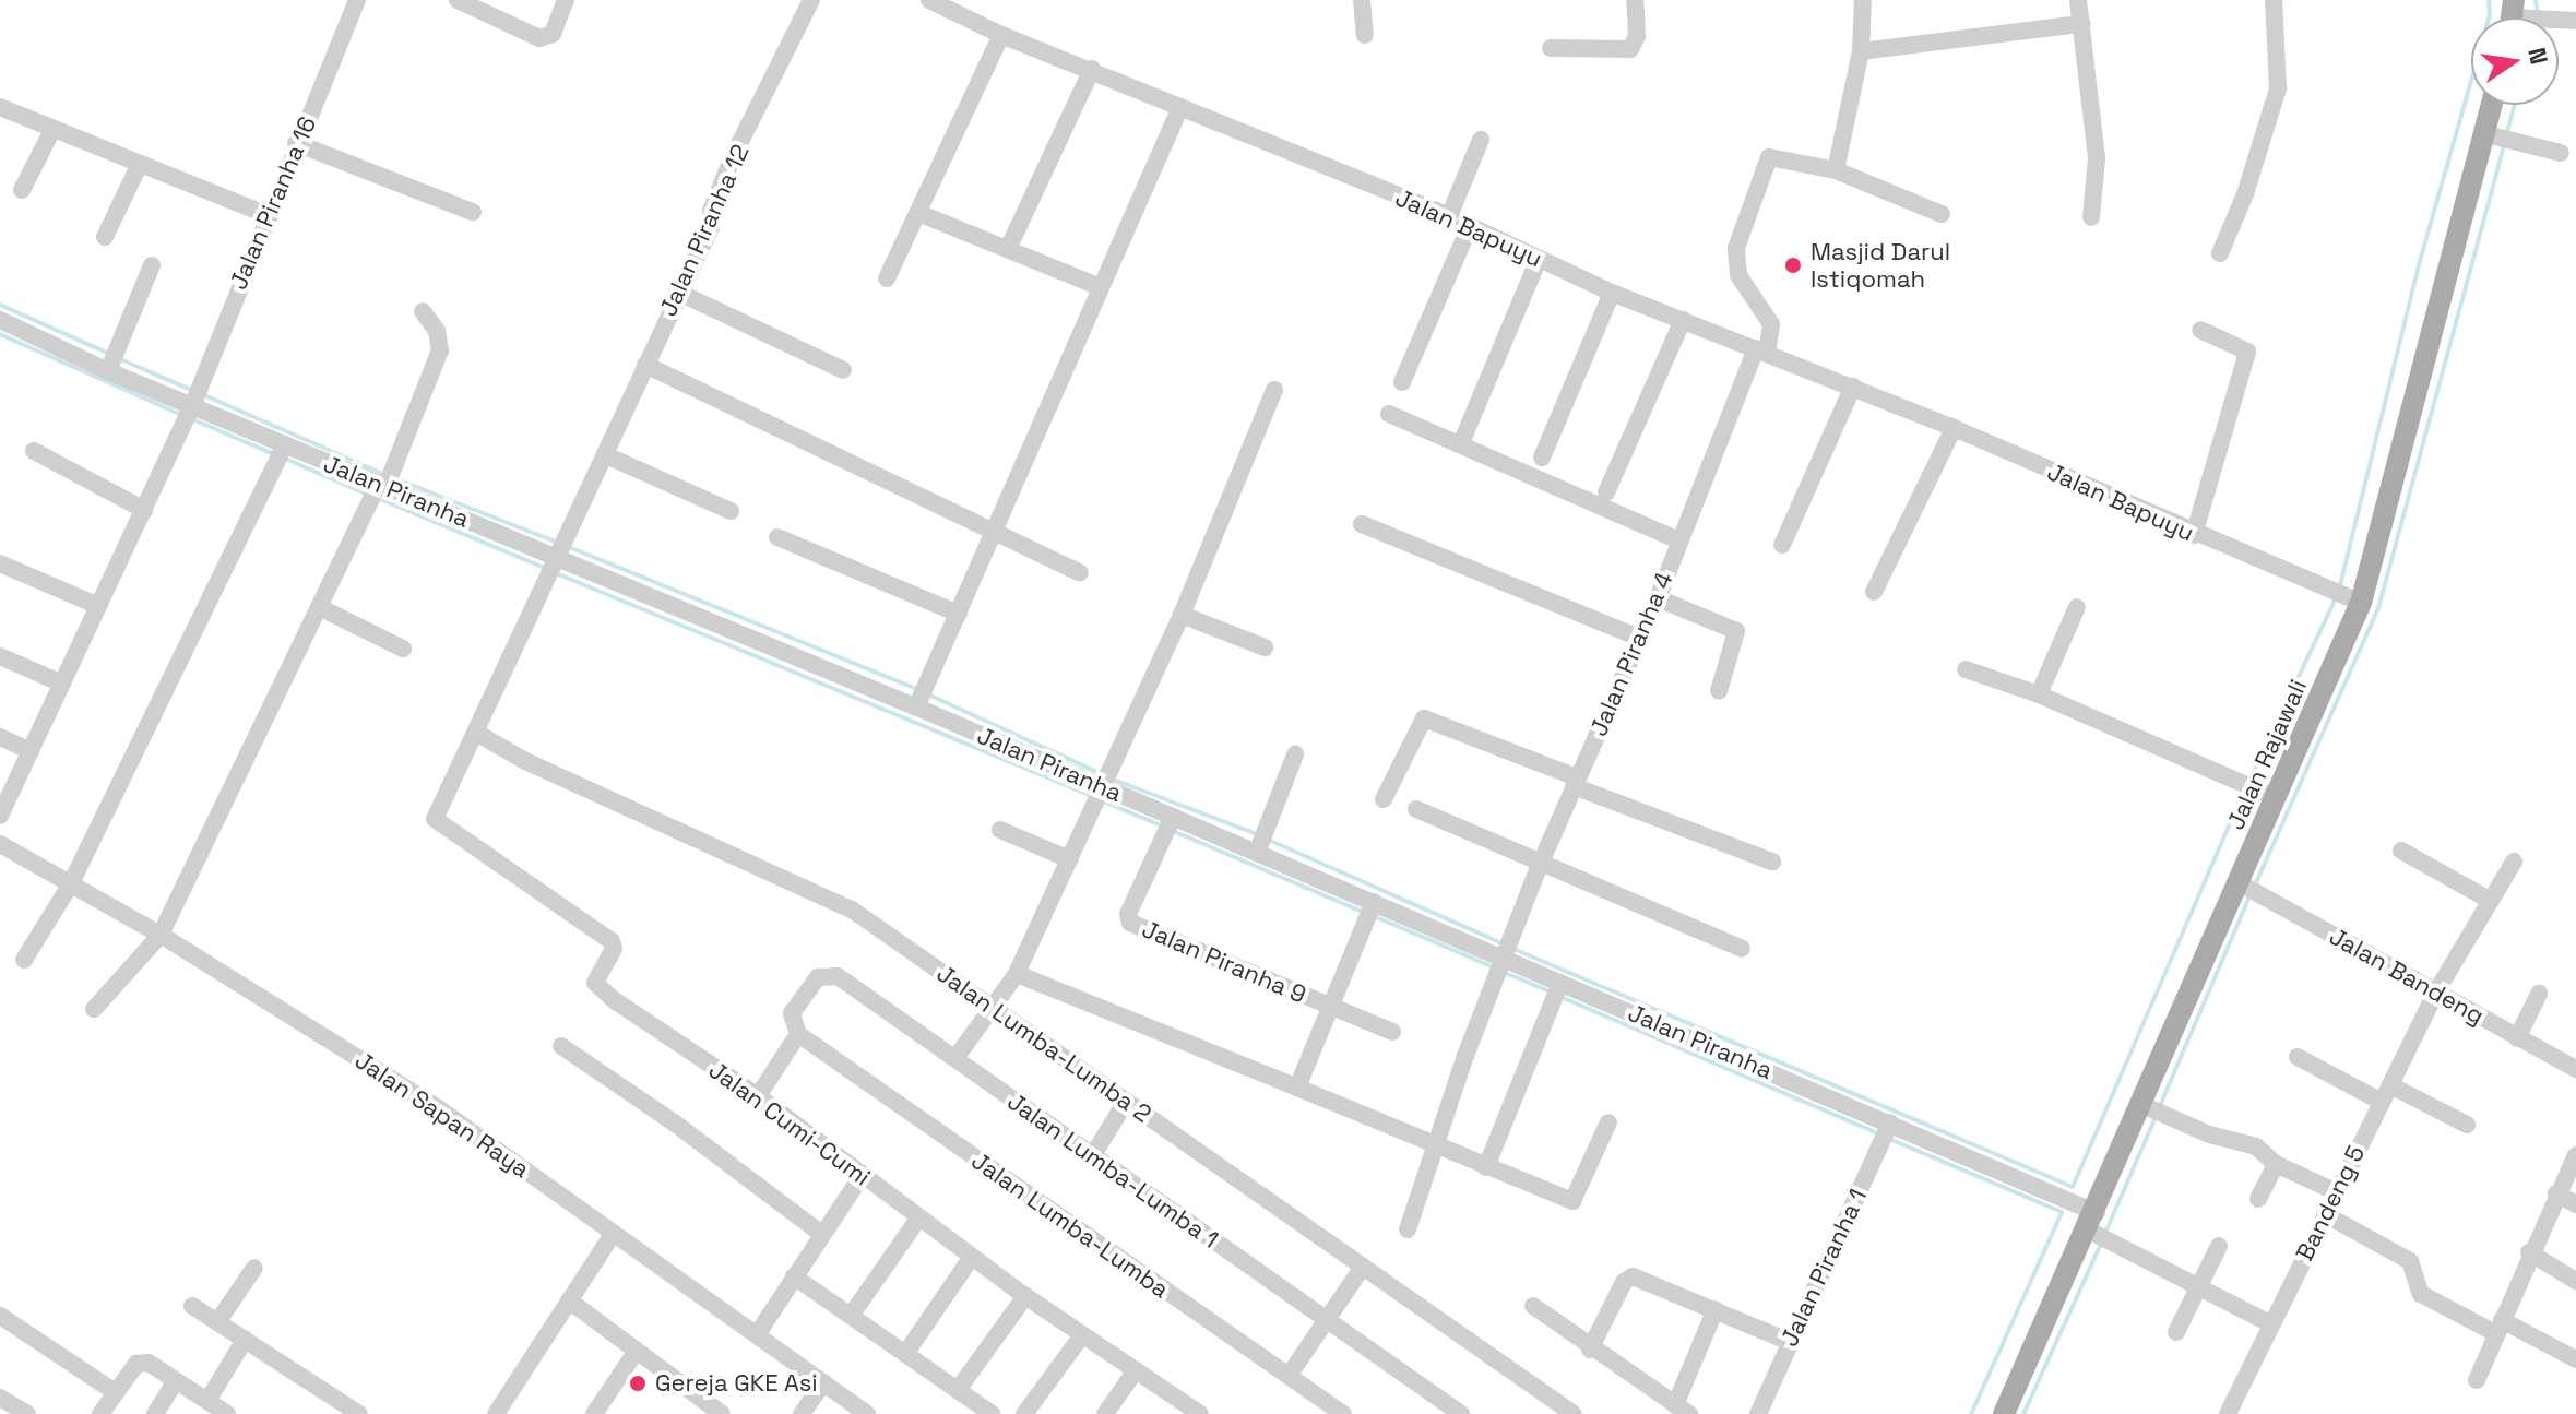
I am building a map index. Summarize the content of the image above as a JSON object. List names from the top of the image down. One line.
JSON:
{"streets":{"main road":["Jalan Rajawali"],"street":["Jalan Piranha 16","Jalan Bapuyu","Jalan Piranha 12","Jalan Piranha","Jalan Piranha 4","Jalan Piranha 9","Jalan Bandeng","Jalan Lumba-Lumba 2","Jalan Sapan Raya","Jalan Cumi-Cumi","Jalan Lumba-Lumba 1","Bandeng 5","Jalan Lumba-Lumba","Jalan Piranha 1"]},"crossings":[["Jalan Piranha 16","Jalan Piranha"],["Jalan Bapuyu","Jalan Piranha 4"],["Jalan Bapuyu","Jalan Rajawali"],["Jalan Piranha 12","Jalan Piranha"],["Jalan Piranha 12","Jalan Lumba-Lumba 2"],["Jalan Piranha 12","Jalan Cumi-Cumi"],["Jalan Piranha","Jalan Piranha 4"],["Jalan Piranha","Jalan Rajawali"],["Jalan Piranha","Jalan Piranha 9"],["Jalan Piranha","Bandeng 5"],["Jalan Piranha","Jalan Piranha 1"],["Jalan Rajawali","Jalan Bandeng"],["Jalan Bandeng","Bandeng 5"],["Jalan Lumba-Lumba 1","Jalan Lumba-Lumba"]],"places":["Masjid Darul Istiqomah","Gereja GKE Asi"],"north":"right"}
